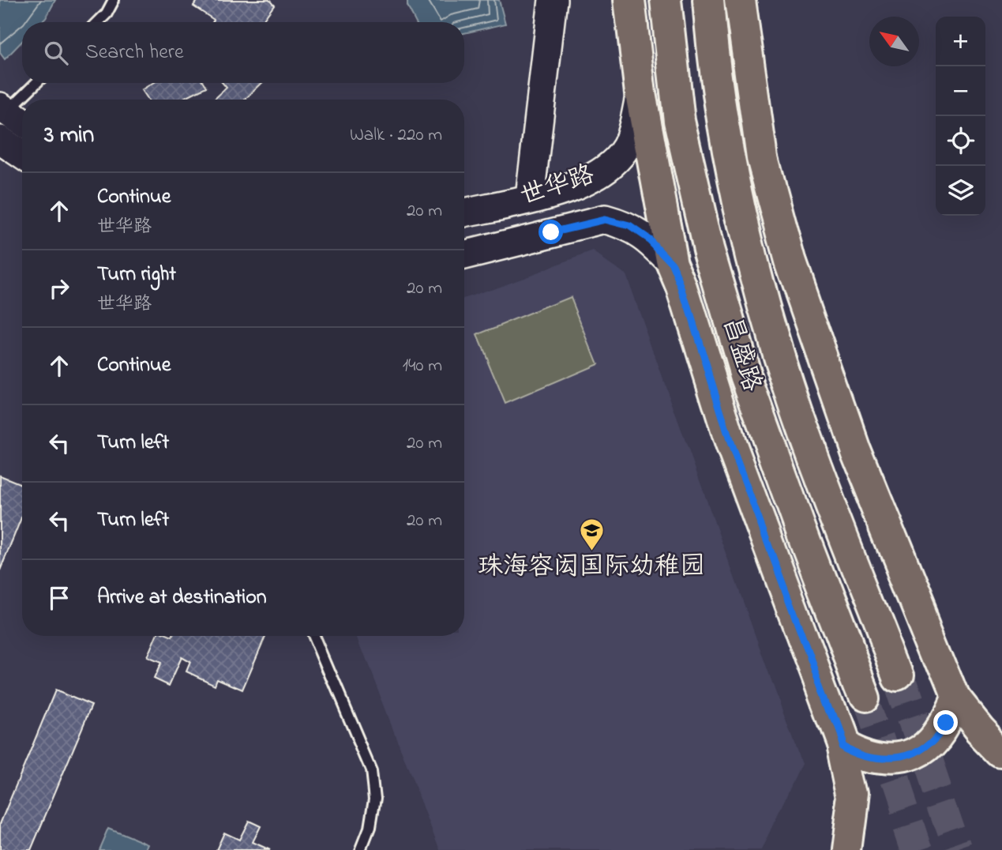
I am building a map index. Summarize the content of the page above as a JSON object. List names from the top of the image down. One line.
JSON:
{"streets":{"main road":["昌盛路"],"street":["世华路"]},"places":{"school or university":["珠海容闳国际幼稚园"]},"north":"top left","page":{"map_buttons":["+","−"],"search":"Search here","heading":["3 min","Walk · 220 m"],"list":[["Continue","世华路","20 m"],["Turn right","世华路","20 m"],["Continue","140 m"],["Turn left","20 m"],["Turn left","20 m"],"Arrive at destination"]}}
